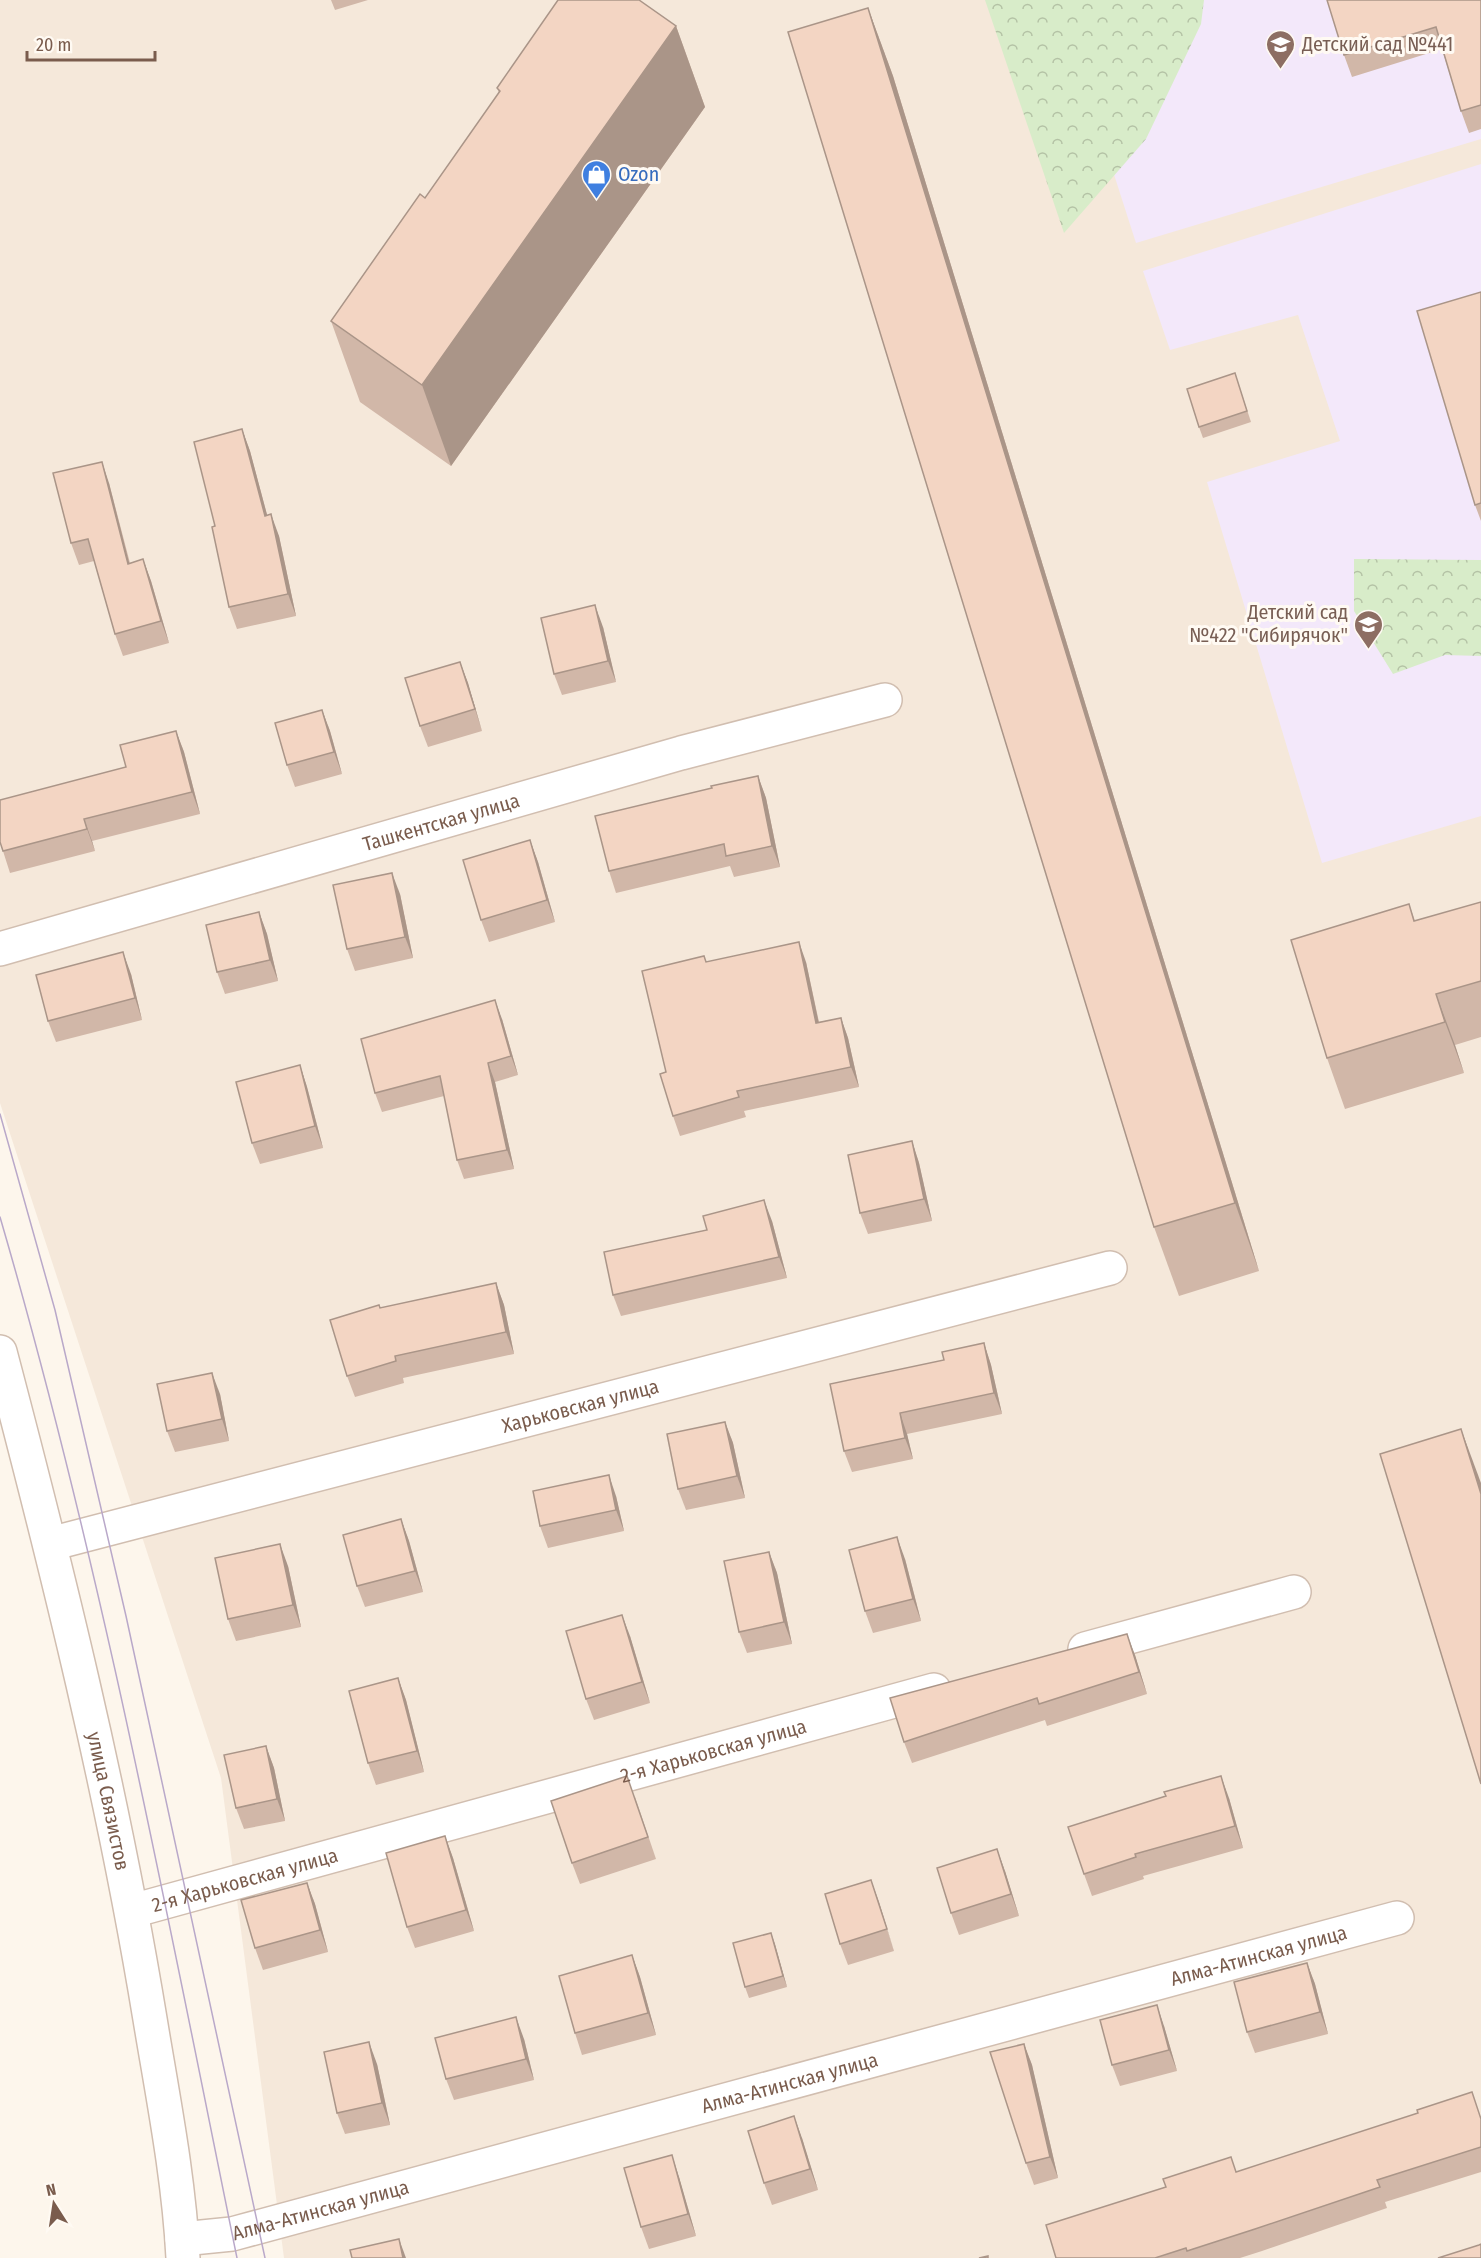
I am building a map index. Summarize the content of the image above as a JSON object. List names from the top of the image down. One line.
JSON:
{"streets":{"street":["Ташкентская улица","Харьковская улица","2-я Харьковская улица","улица Связистов","Алма-Атинская улица"]},"crossings":[["Харьковская улица","улица Связистов"],["2-я Харьковская улица","улица Связистов"],["улица Связистов","Алма-Атинская улица"]],"places":{"school or university":["Детский сад №441","Детский сад №422 \"Сибирячок\""],"shop":["Ozon"]},"scale_bar":"20 m","north":"top"}
